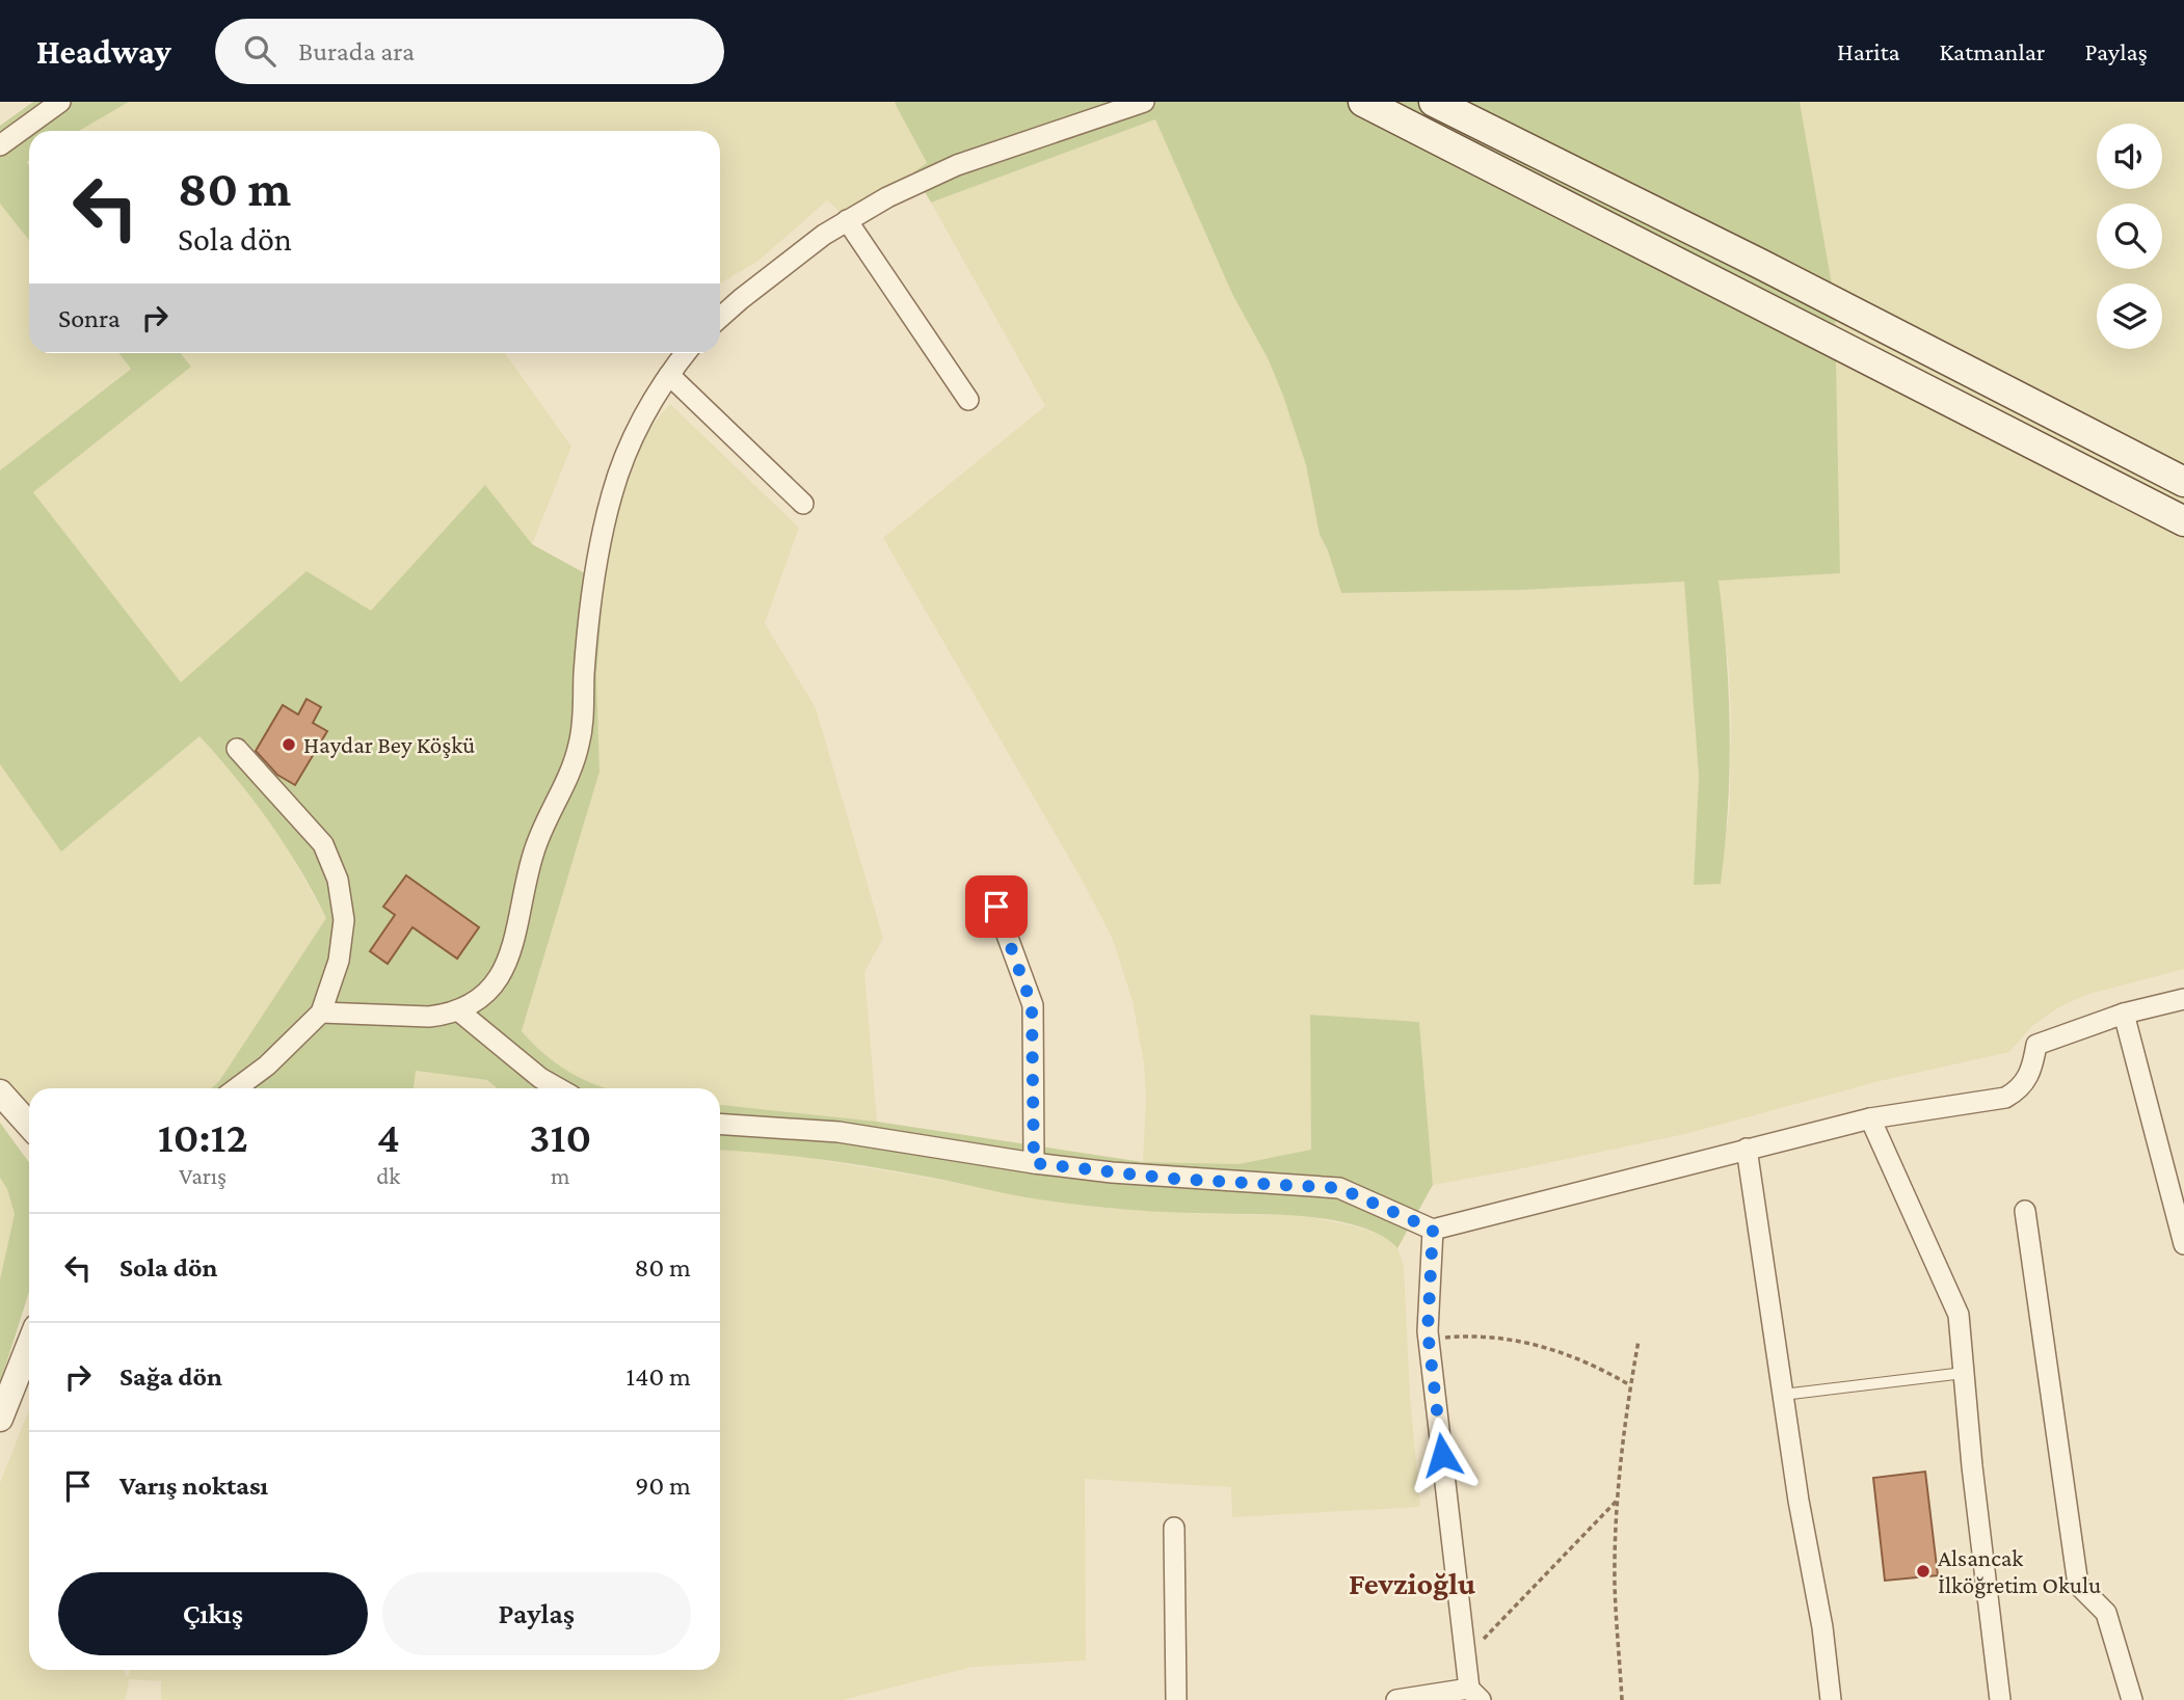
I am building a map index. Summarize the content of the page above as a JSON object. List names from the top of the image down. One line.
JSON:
{"districts":["Fevzioğlu"],"places":["Haydar Bey Köşkü","Alsancak İlköğretim Okulu"],"page":{"header":"Headway","search":"Burada ara","nav":["Harita","Katmanlar","Paylaş"],"turn":["80 m","Sola dön"],"then":"Sonra","eta":["10:12","Varış","4","dk","310","m"],"list":[{"name":"Sola dön","value":"80 m"},{"name":"Sağa dön","value":"140 m"},{"name":"Varış noktası","value":"90 m"}],"buttons":["Çıkış","Paylaş"]}}
